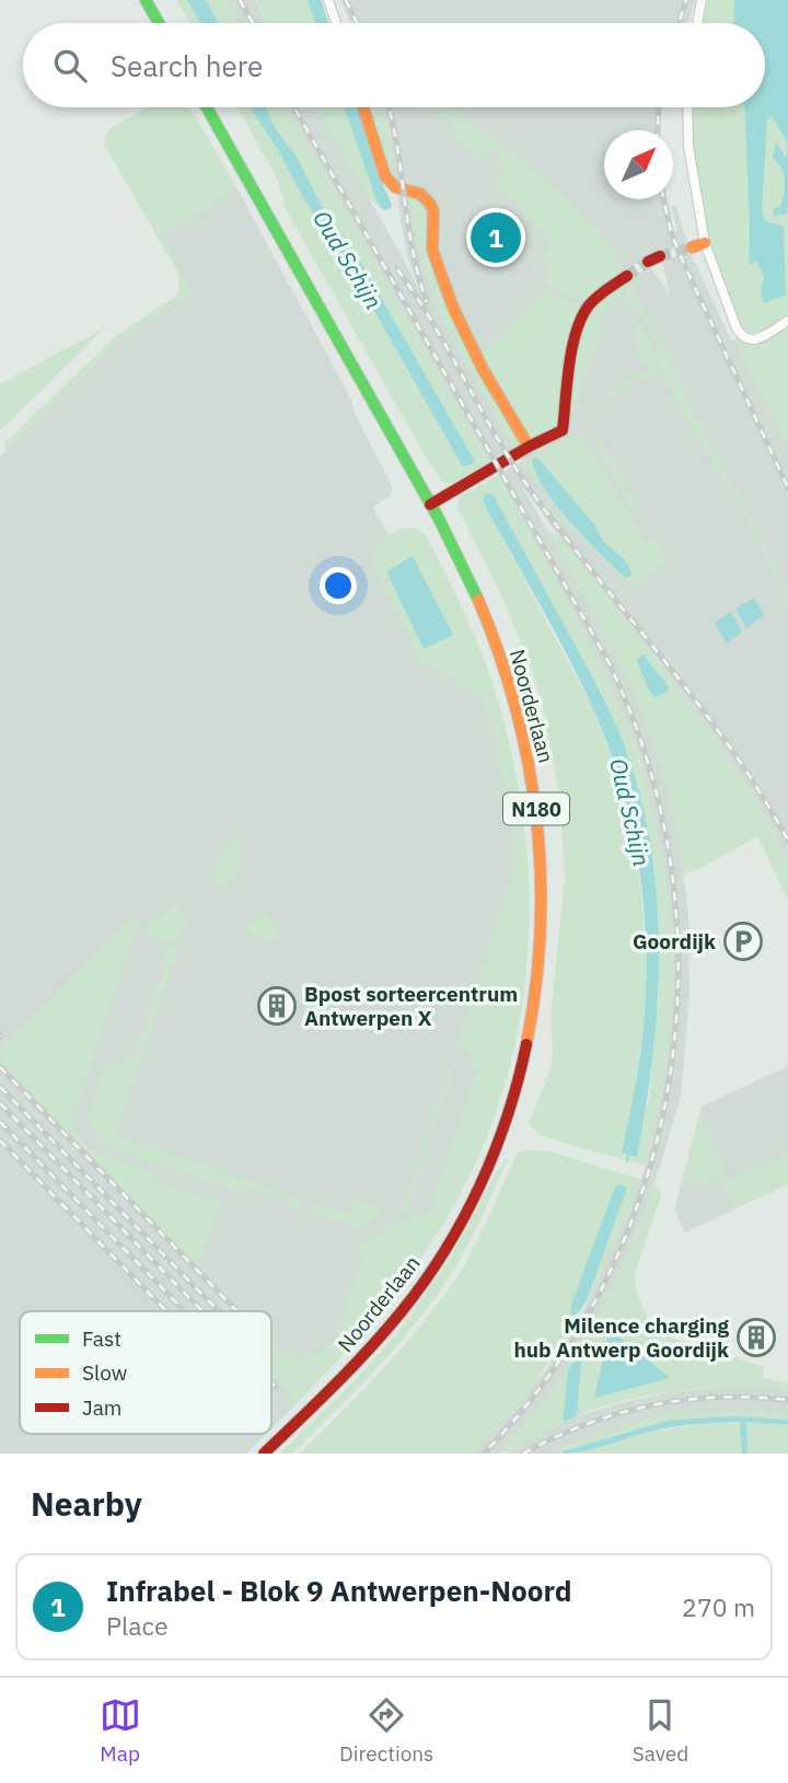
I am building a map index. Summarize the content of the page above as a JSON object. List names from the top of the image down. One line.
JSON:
{"streets":{"main road":["Noorderlaan","N180"]},"water":["Oud Schijn"],"places":{"parking":["Goordijk"],"building":["Bpost sorteercentrum Antwerpen X","Milence charging hub Antwerp Goordijk"]},"legend":["Fast","Slow","Jam"],"north":"top right","page":{"search":"Search here","pins":"1","heading":"Nearby","list":[{"mark":"1","name":"Infrabel - Blok 9 Antwerpen-Noord","note":"Place","value":"270 m"}],"nav":["Map","Directions","Saved"]}}
